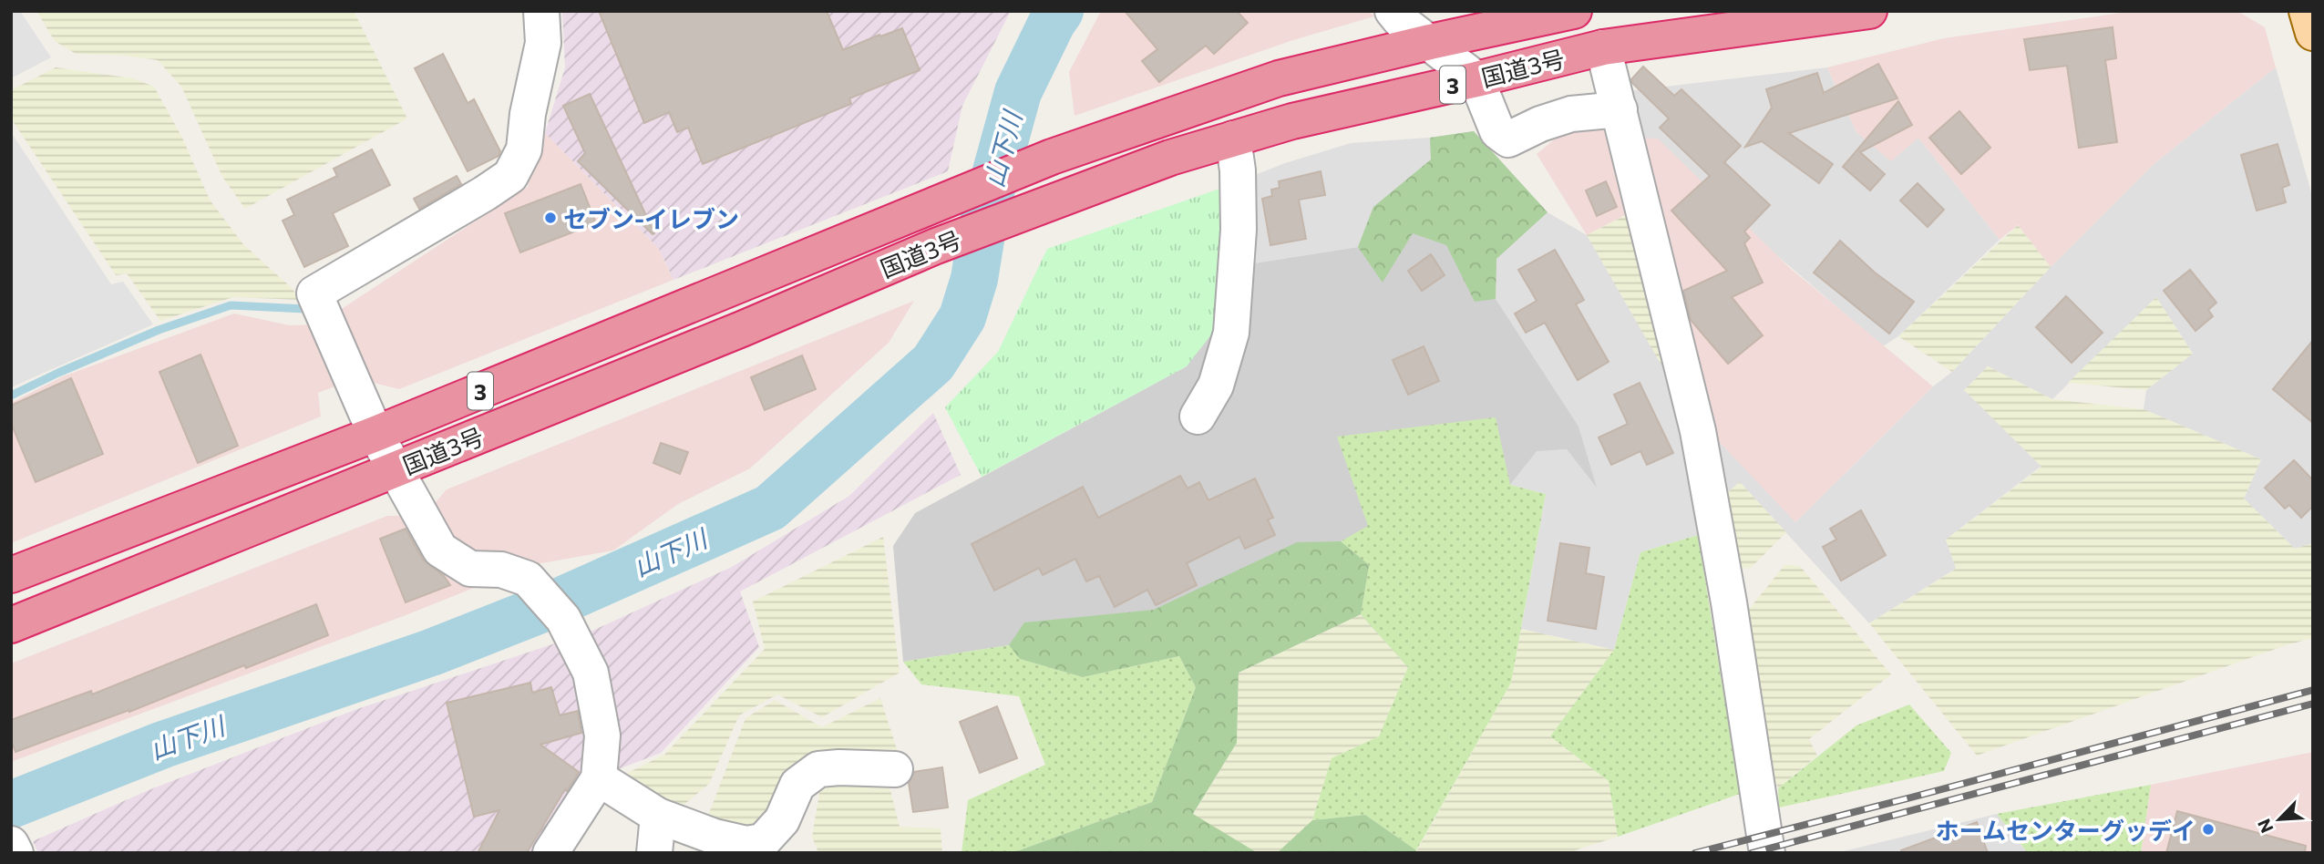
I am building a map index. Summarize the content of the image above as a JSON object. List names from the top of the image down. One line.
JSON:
{"streets":{"highway":["国道3号","3"]},"water":["山下川"],"places":["セブン-イレブン","ホームセンターグッデイ"],"north":"bottom left"}
